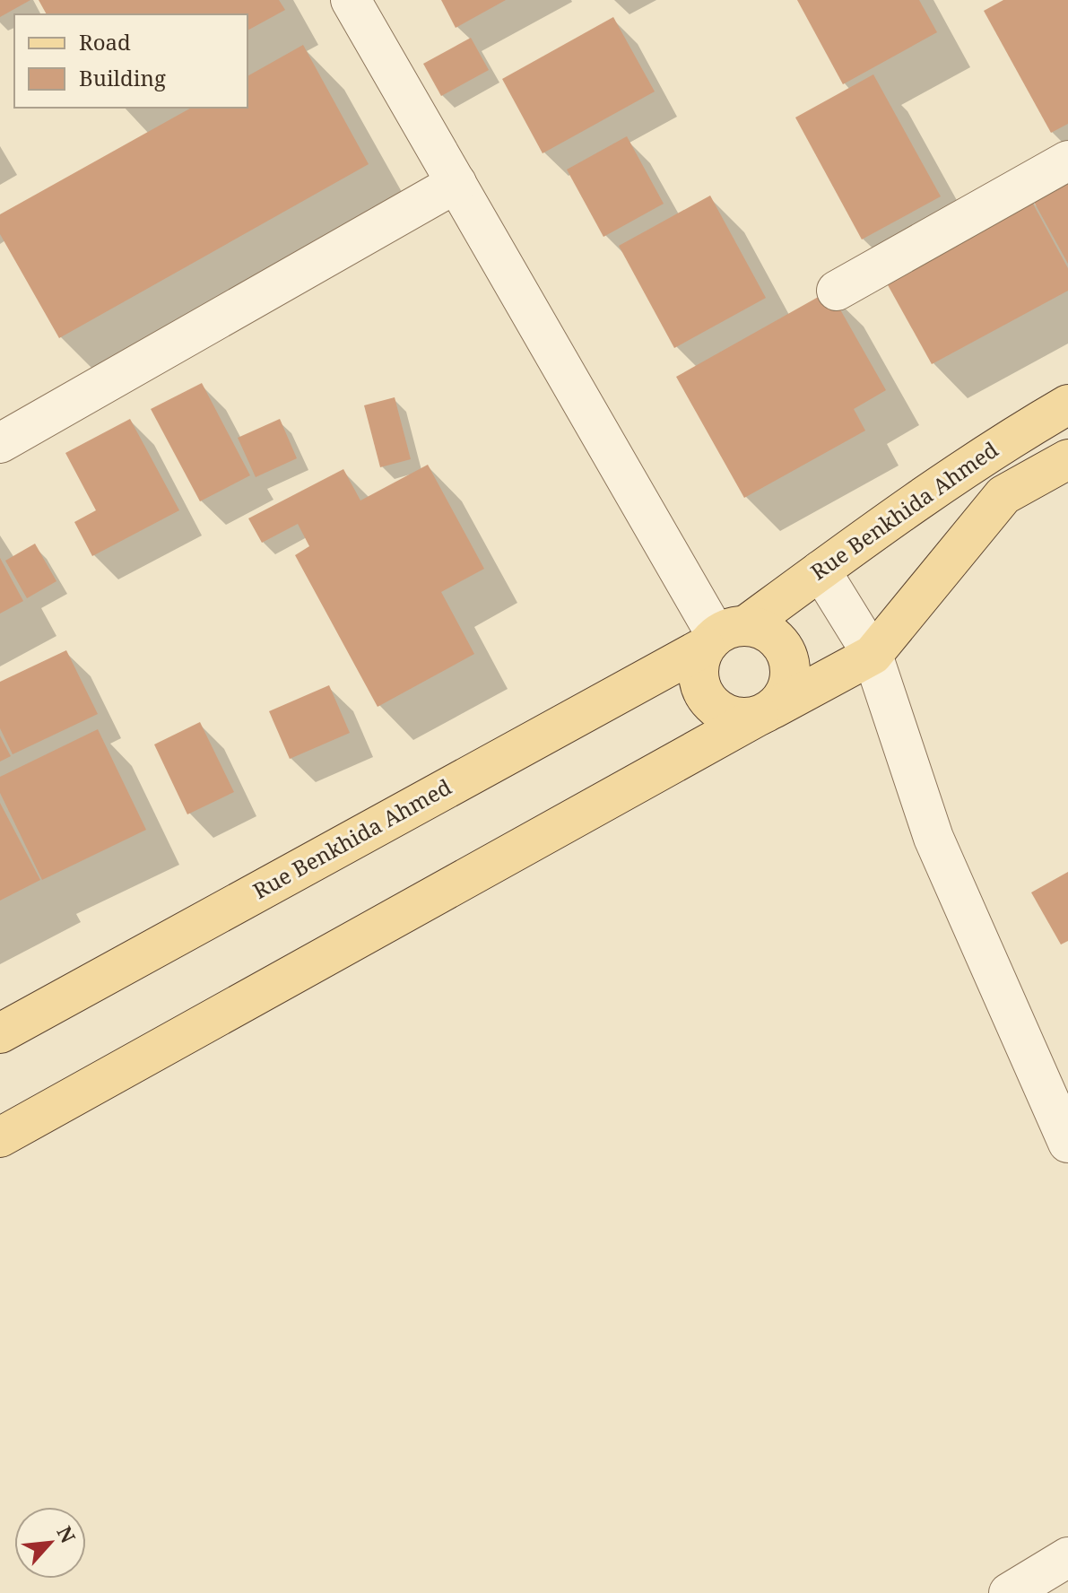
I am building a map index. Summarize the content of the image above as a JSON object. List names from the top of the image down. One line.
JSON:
{"streets":{"main road":["Rue Benkhida Ahmed"]},"legend":["Road","Building"],"north":"top right"}
